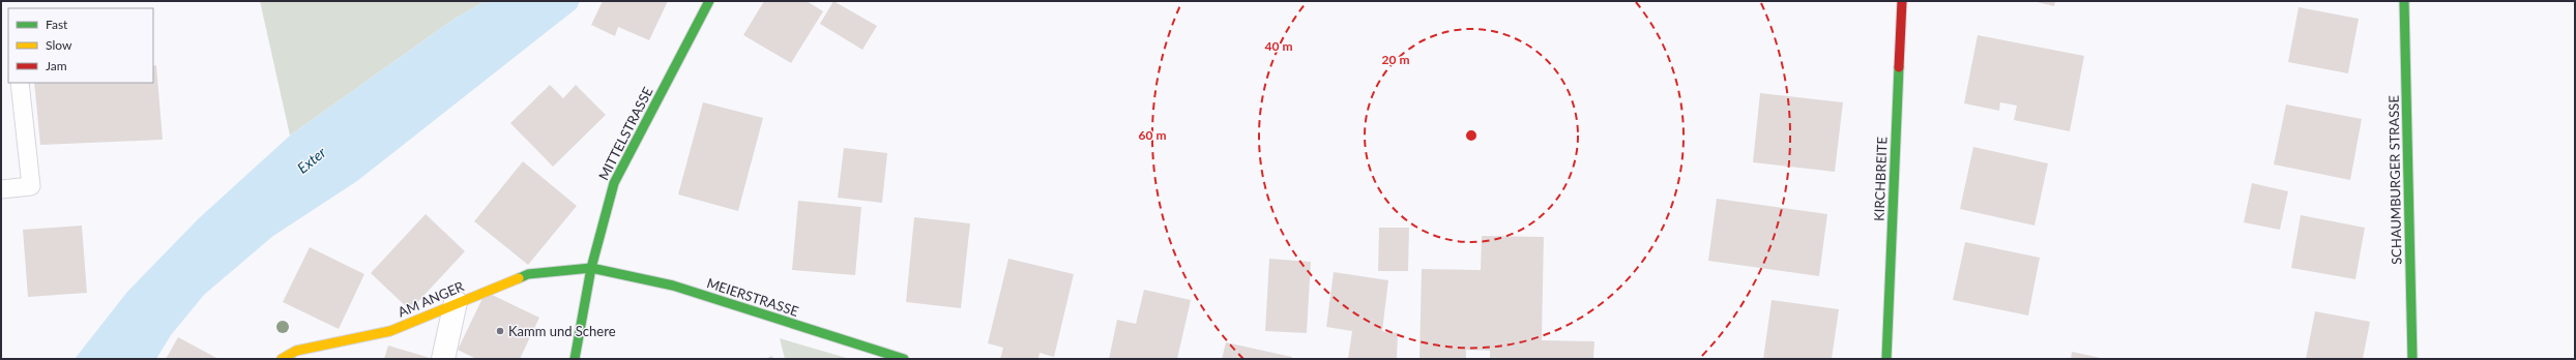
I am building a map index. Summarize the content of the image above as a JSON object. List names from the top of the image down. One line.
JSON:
{"streets":{"street":["MITTELSTRASSE","KIRCHBREITE","SCHAUMBURGER STRASSE","MEIERSTRASSE","AM ANGER"]},"crossings":[["MITTELSTRASSE","MEIERSTRASSE"],["MITTELSTRASSE","AM ANGER"],["MEIERSTRASSE","AM ANGER"]],"water":["Exter"],"places":["Kamm und Schere"],"legend":["Fast","Slow","Jam"],"rings":["40 m","20 m","60 m"]}
